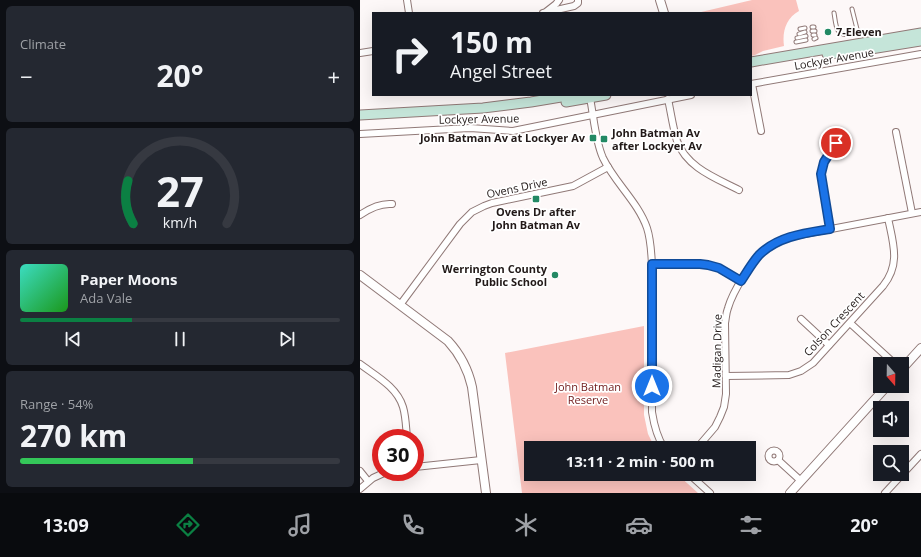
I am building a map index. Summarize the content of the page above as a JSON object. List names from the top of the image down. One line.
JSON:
{"streets":{"street":["Lockyer Avenue","Ovens Drive","Colson Crescent","Madigan Drive"]},"crossings":[["Colson Crescent","Madigan Drive"]],"parks":["John Batman Reserve"],"places":{"other":["7-Eleven","Werrington County Public School"],"transit":["John Batman Av at Lockyer Av","John Batman Av after Lockyer Av","Ovens Dr after John Batman Av"]},"north":"bottom","page":{"tile":["Climate",["Range · 54%","270 km"]],"turn":["150 m","Angel Street"],"heat":["−","20°","+"],"song":["Paper Moons","Ada Vale"],"limit":"30","trip":"13:11 · 2 min · 500 m","tabs":["13:09","20°"],"gauge":["27","km/h"]}}
